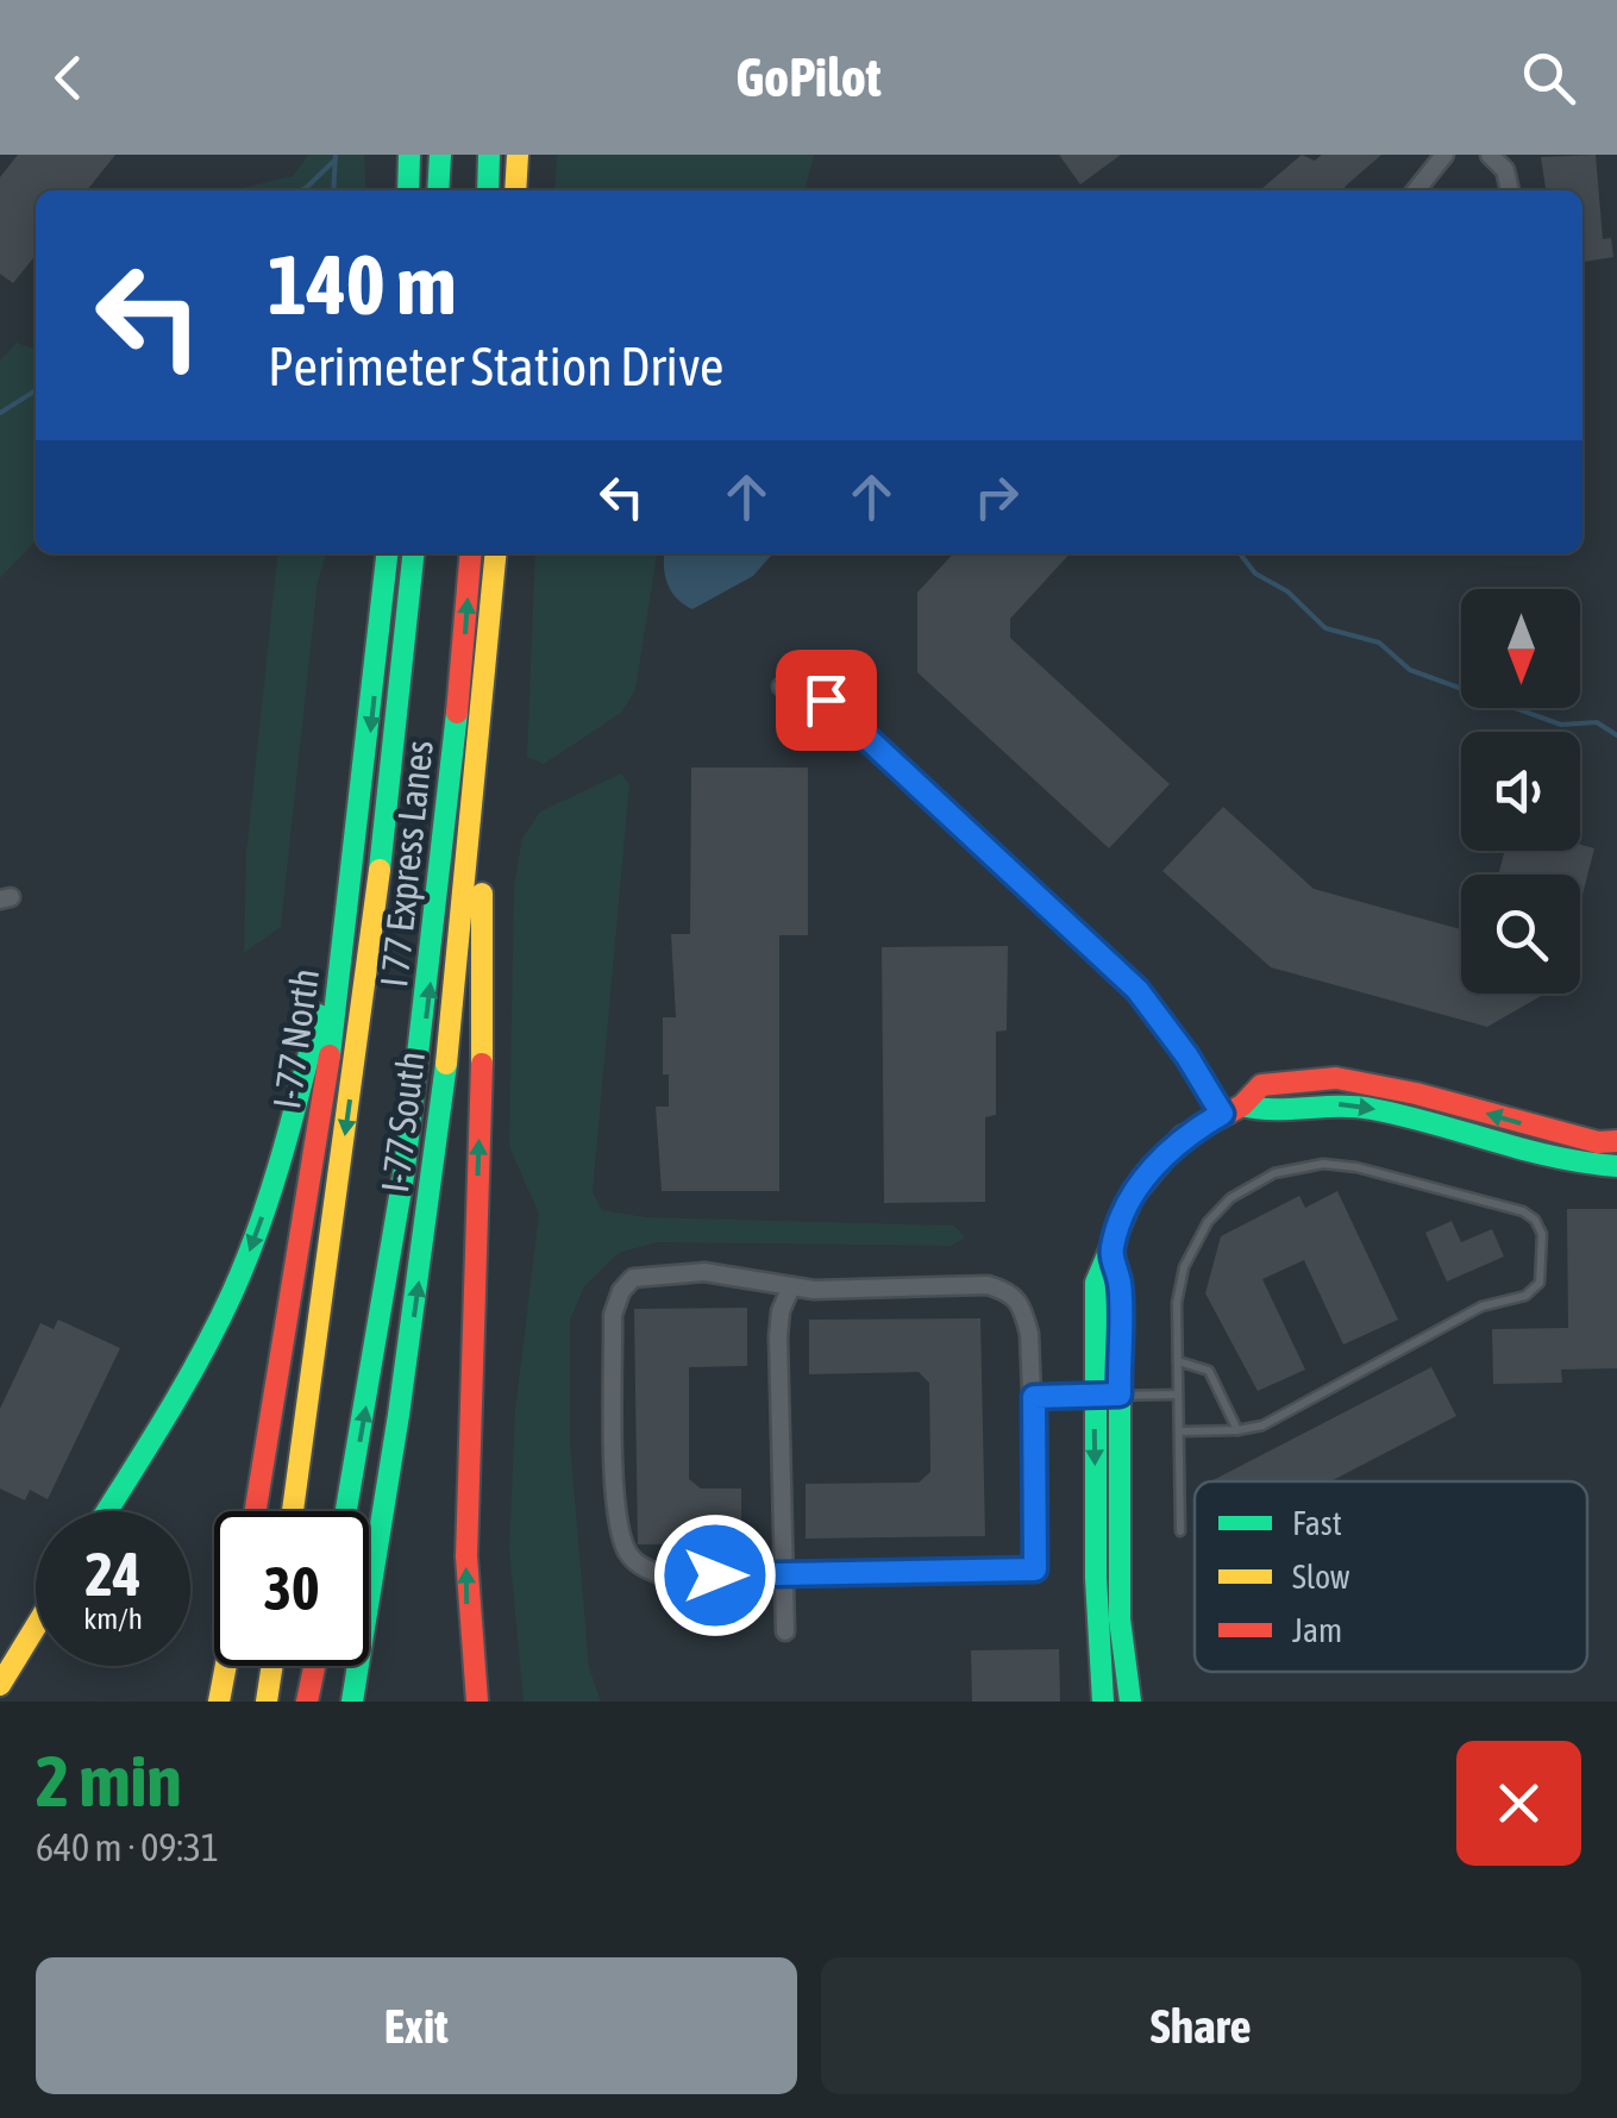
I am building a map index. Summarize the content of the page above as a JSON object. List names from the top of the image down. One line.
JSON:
{"streets":{"main road":["I 77 Express Lanes","I-77 North","I-77 South"]},"legend":["Fast","Slow","Jam"],"north":"bottom","page":{"header":"GoPilot","turn":["140 m","Perimeter Station Drive"],"speed":"24 km/h","limit":"30","heading":["2 min","640 m · 09:31"],"buttons":["Exit","Share"]}}
